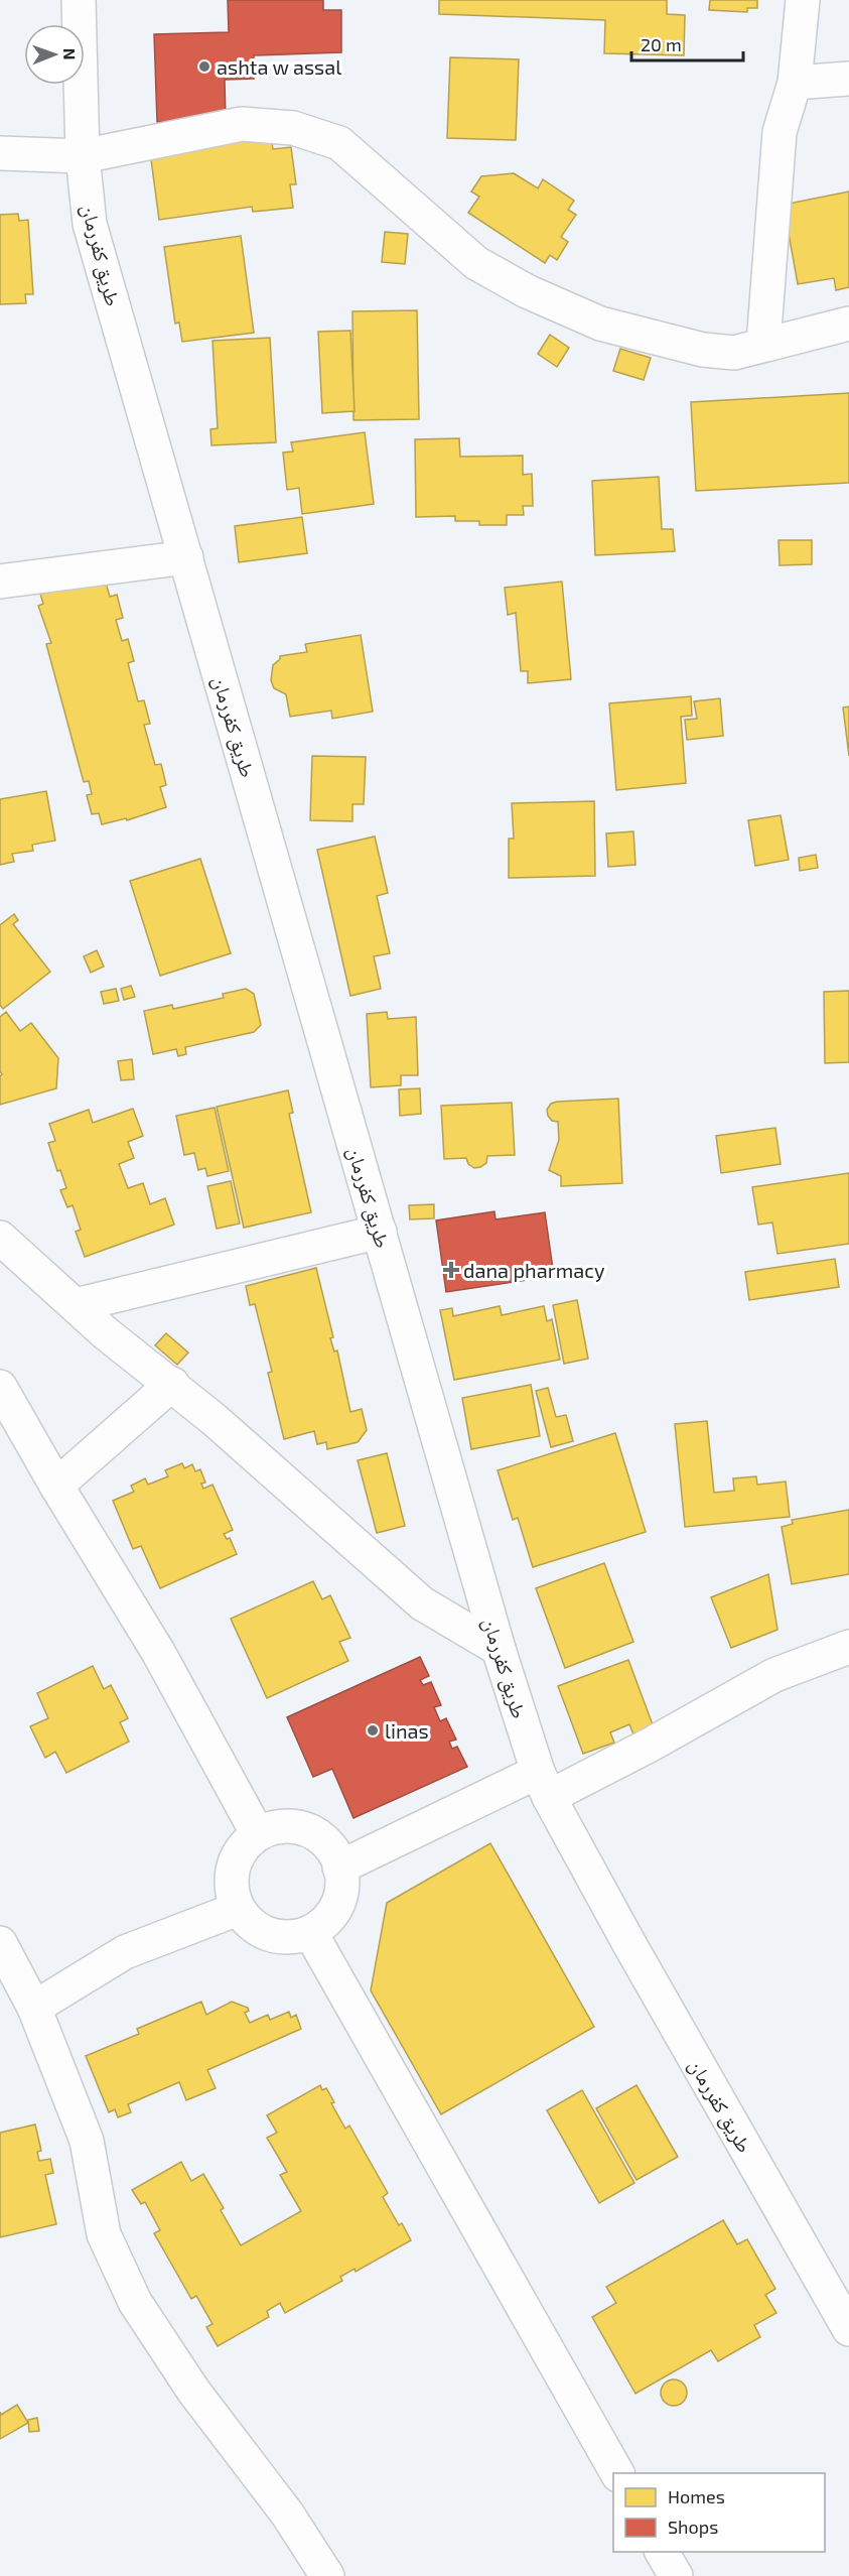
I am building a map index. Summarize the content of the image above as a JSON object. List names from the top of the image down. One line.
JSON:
{"streets":{"street":["طريق كفررمان"]},"places":{"other":["ashta w assal","linas"],"health":["dana pharmacy"]},"legend":["Homes","Shops"],"scale_bar":"20 m","north":"right"}
